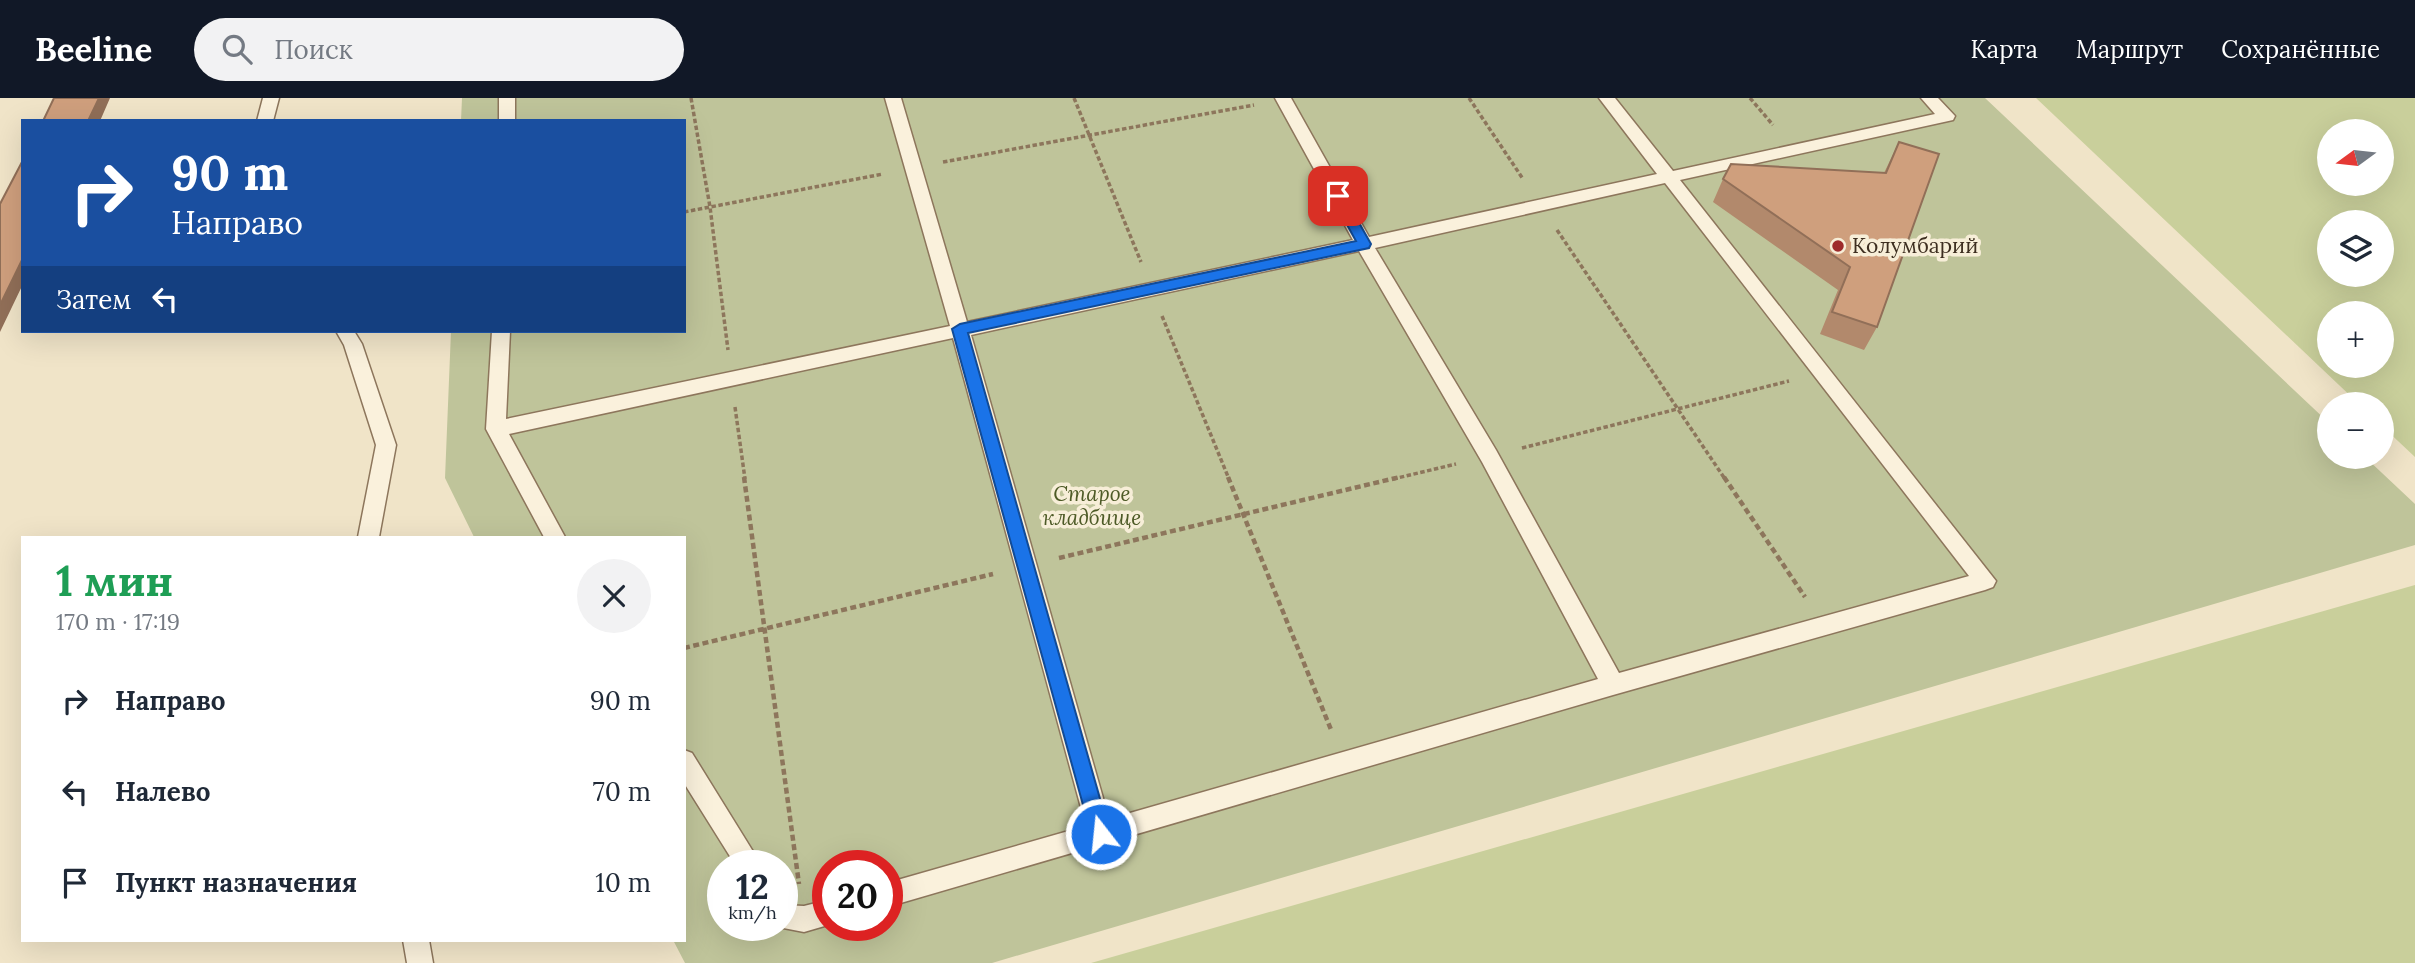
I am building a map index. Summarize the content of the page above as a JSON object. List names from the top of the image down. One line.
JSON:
{"parks":["Старое кладбище"],"places":["Колумбарий"],"north":"left","page":{"header":"Beeline","search":"Поиск","nav":["Карта","Маршрут","Сохранённые"],"map_buttons":["+","−"],"turn":["90 m","Направо"],"then":"Затем","heading":["1 мин","170 m · 17:19"],"list":[{"name":"Направо","value":"90 m"},{"name":"Налево","value":"70 m"},{"name":"Пункт назначения","value":"10 m"}],"speed":"12 km/h","limit":"20"}}
